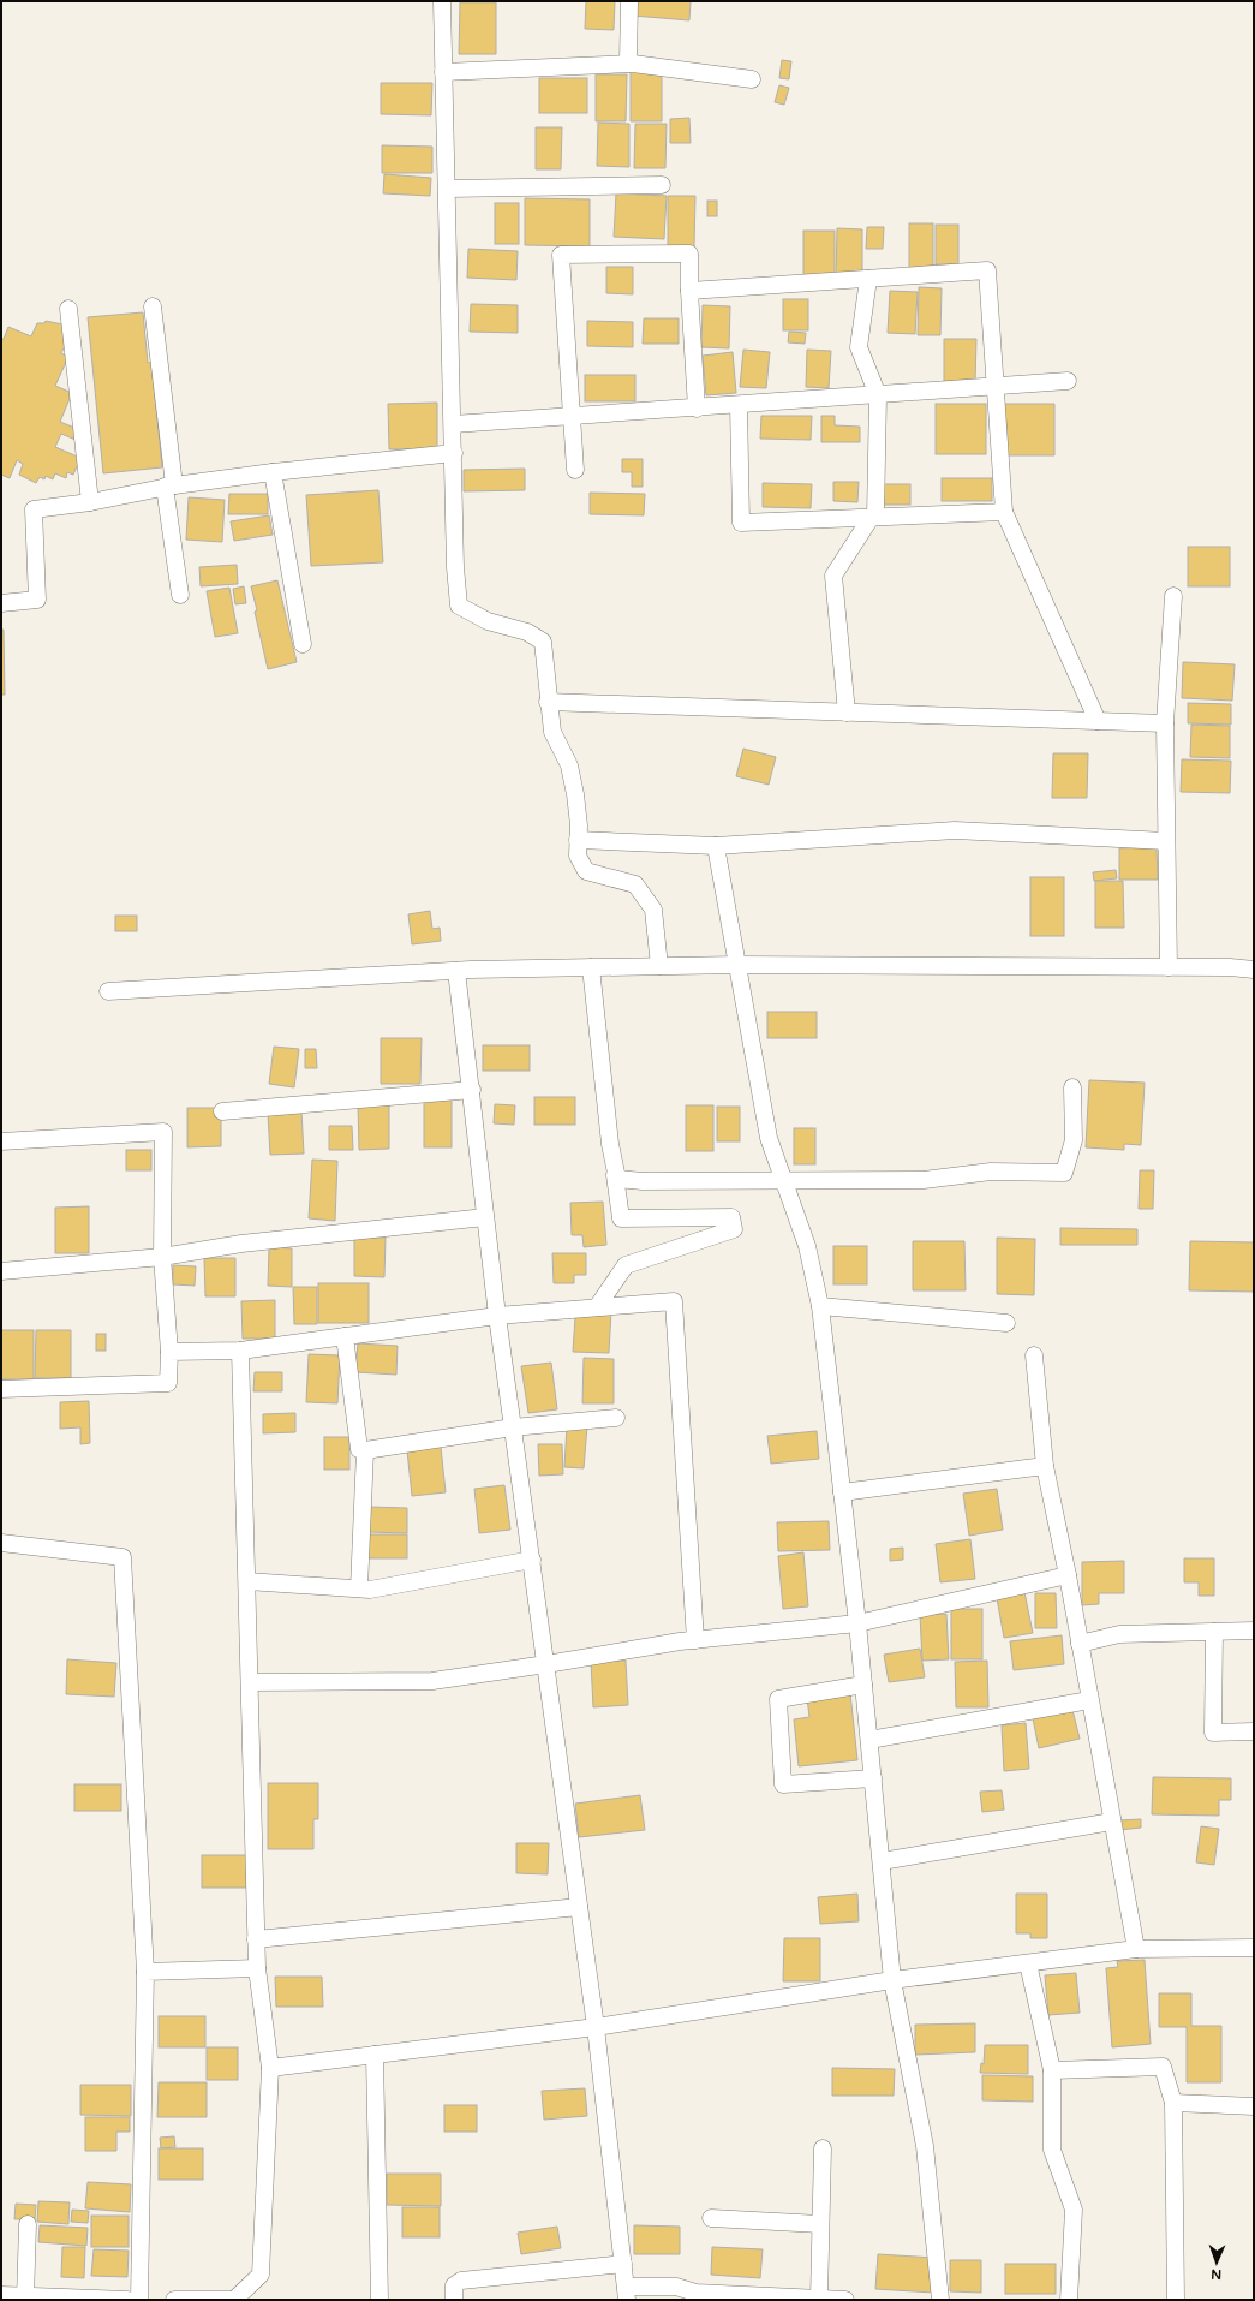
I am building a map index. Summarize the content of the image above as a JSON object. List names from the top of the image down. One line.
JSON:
{"north":"bottom"}
